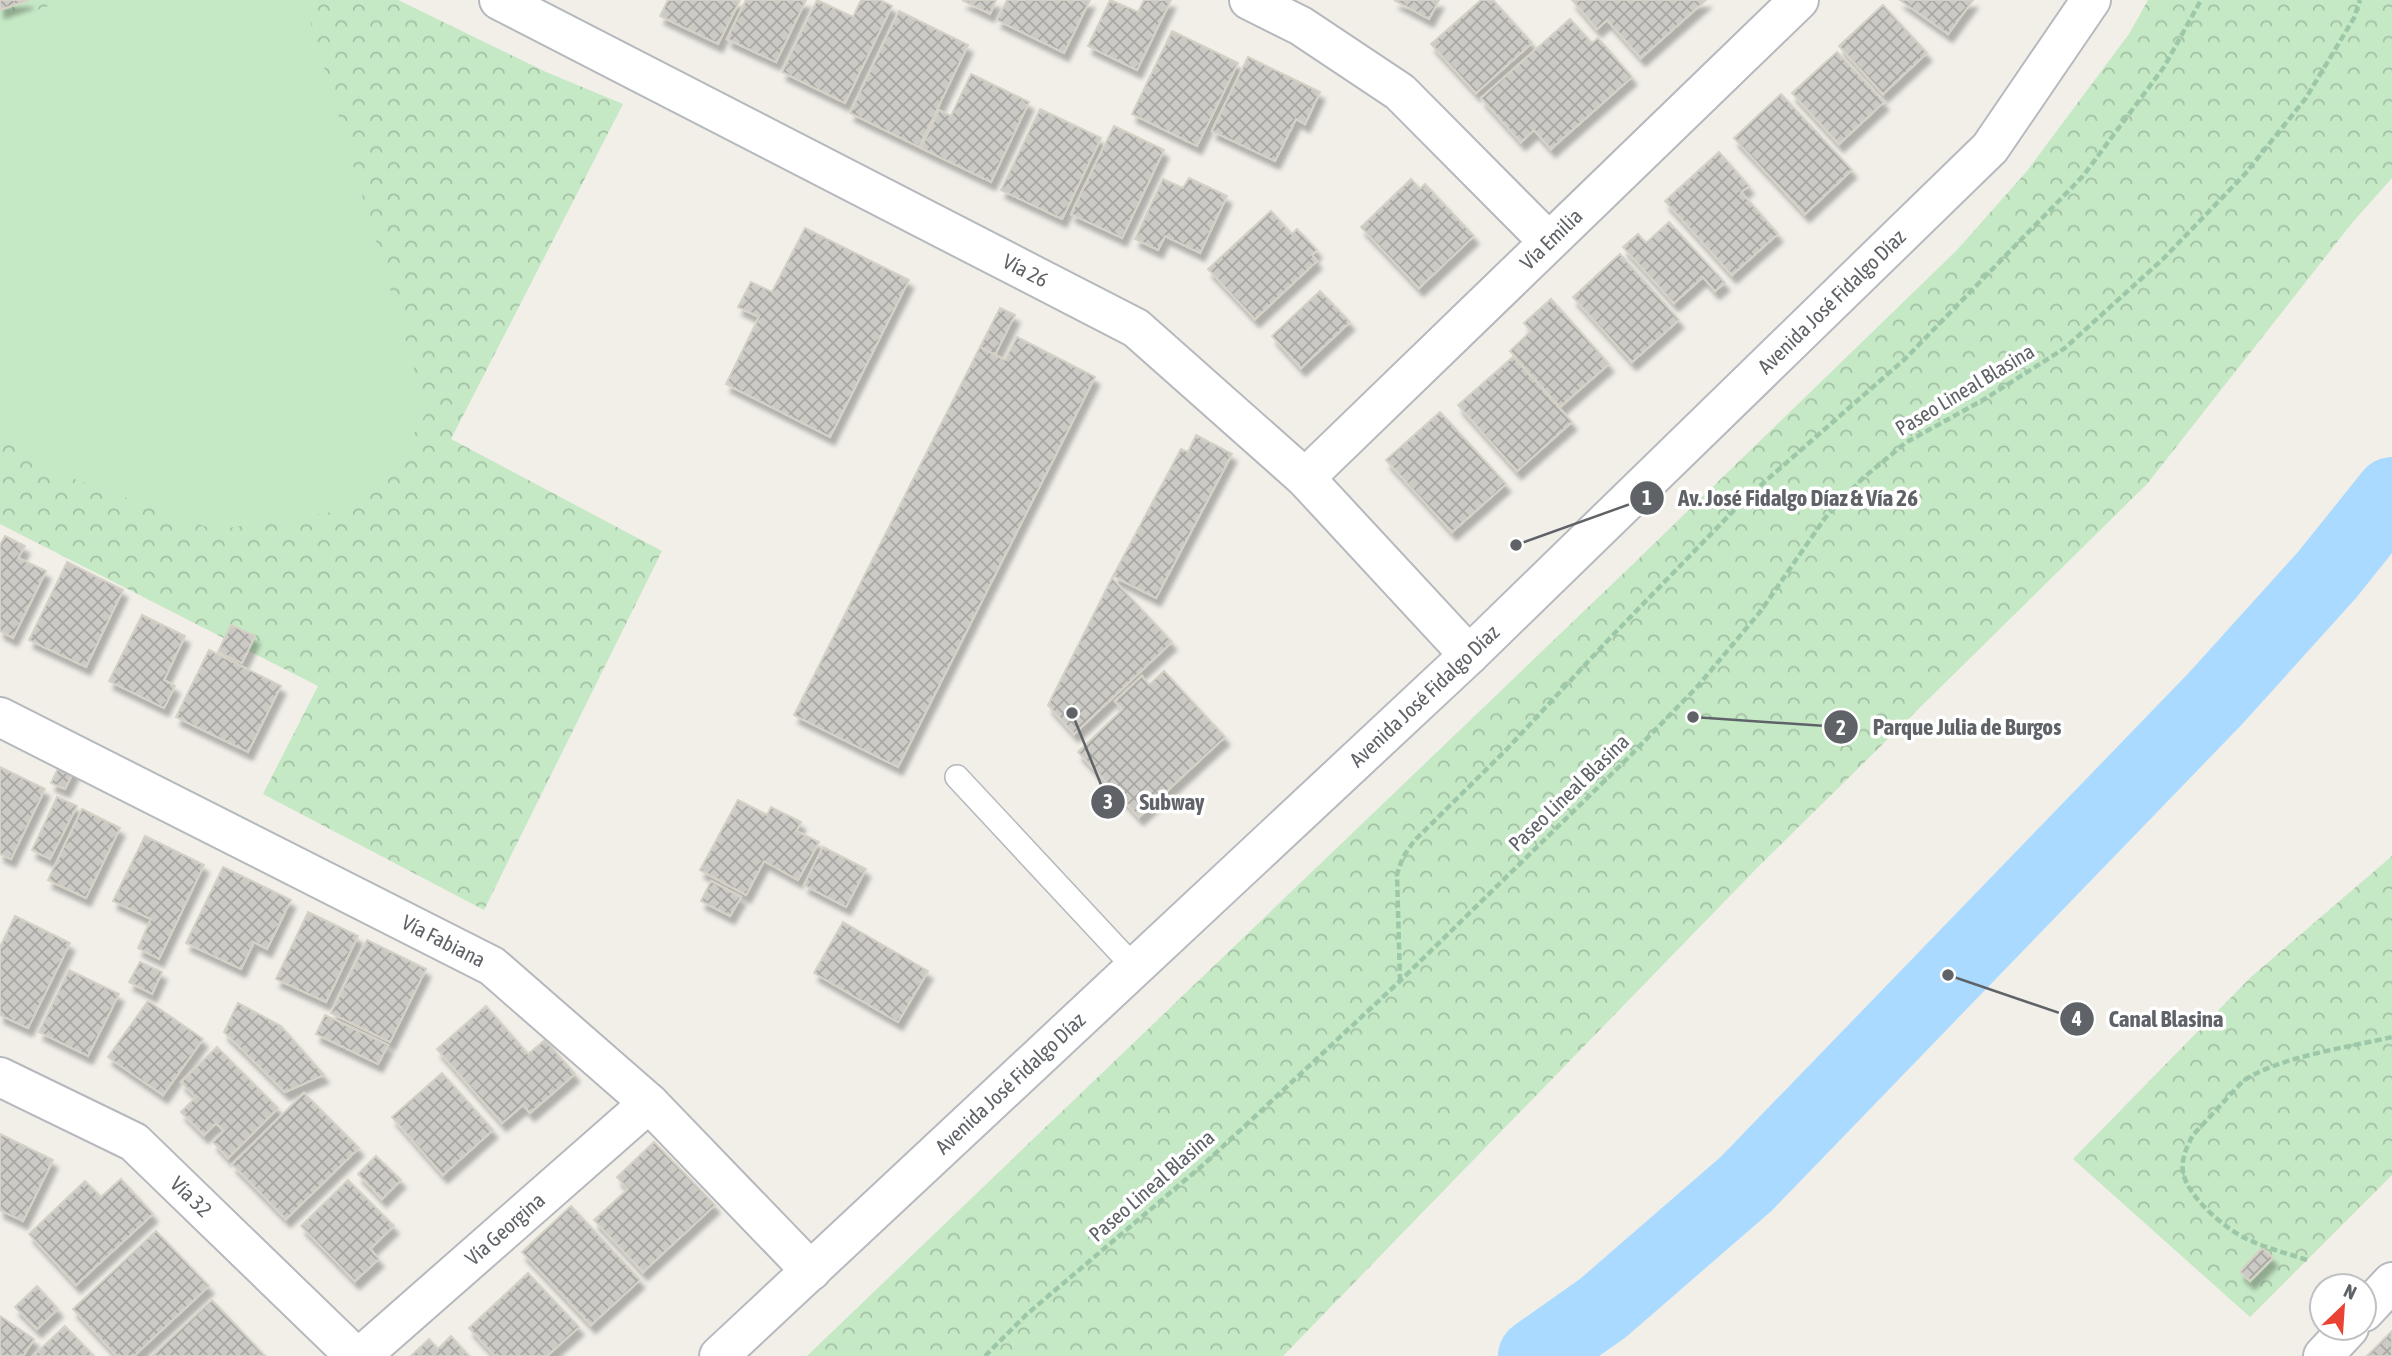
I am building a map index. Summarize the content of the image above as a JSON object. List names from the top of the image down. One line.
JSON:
{"streets":{"street":["Vía Emilia","Vía 26","Avenida José Fidalgo Díaz","Vía Fabiana","Vía 32","Vía Georgina"],"path":["Paseo Lineal Blasina"]},"crossings":[["Vía Emilia","Vía 26"],["Vía 26","Avenida José Fidalgo Díaz"],["Avenida José Fidalgo Díaz","Vía Fabiana"],["Vía Fabiana","Vía Georgina"]],"places":["Av. José Fidalgo Díaz & Vía 26","Subway","Parque Julia de Burgos","Canal Blasina"],"north":"top right"}
